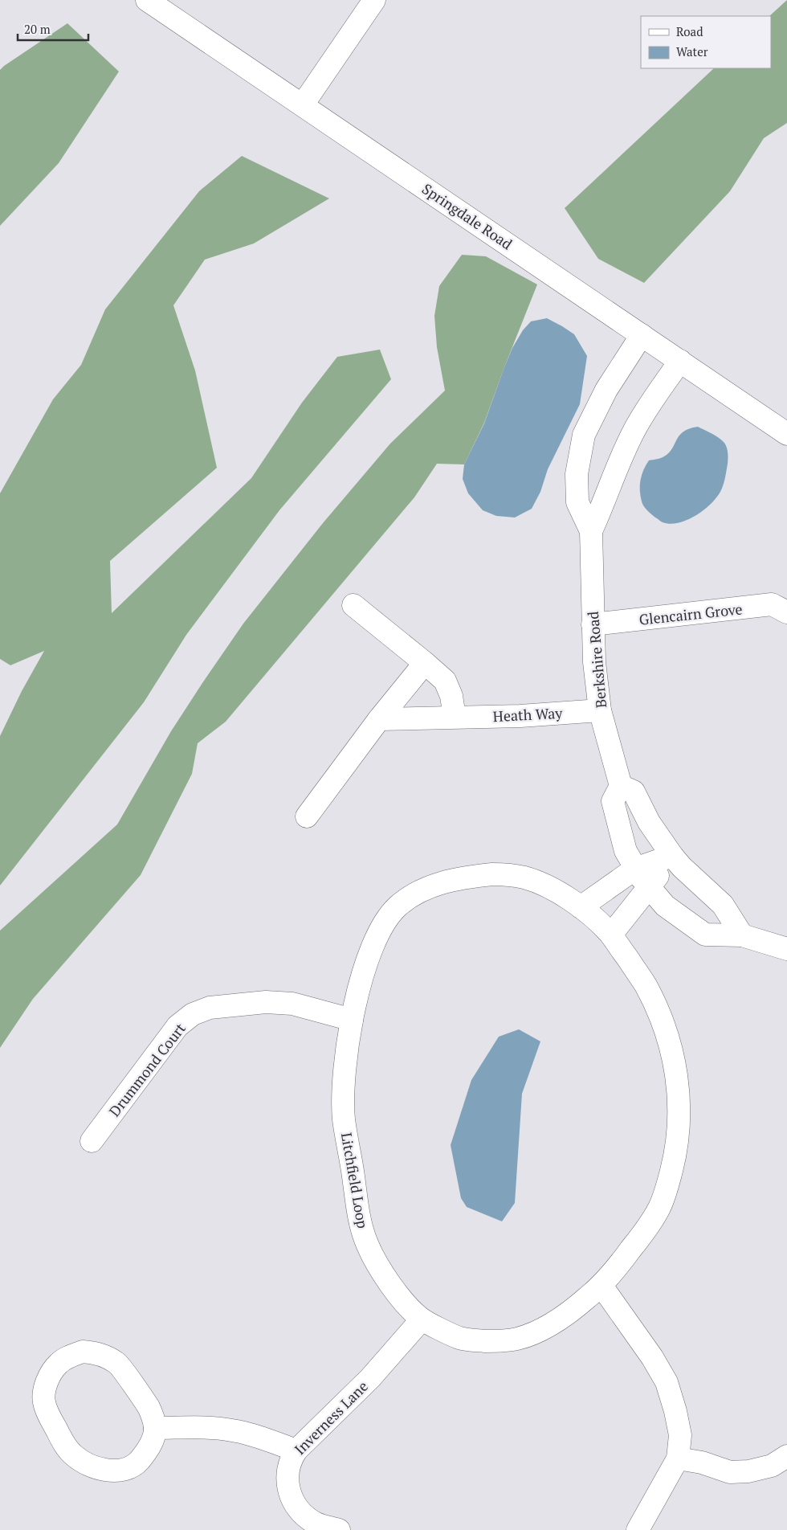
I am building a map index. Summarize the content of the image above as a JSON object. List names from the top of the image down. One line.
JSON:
{"streets":{"street":["Springdale Road","Glencairn Grove","Berkshire Road","Heath Way","Drummond Court","Litchfield Loop","Inverness Lane"]},"crossings":[["Springdale Road","Berkshire Road"],["Glencairn Grove","Berkshire Road"],["Berkshire Road","Heath Way"],["Drummond Court","Litchfield Loop"],["Litchfield Loop","Inverness Lane"]],"legend":["Road","Water"],"scale_bar":"20 m"}
